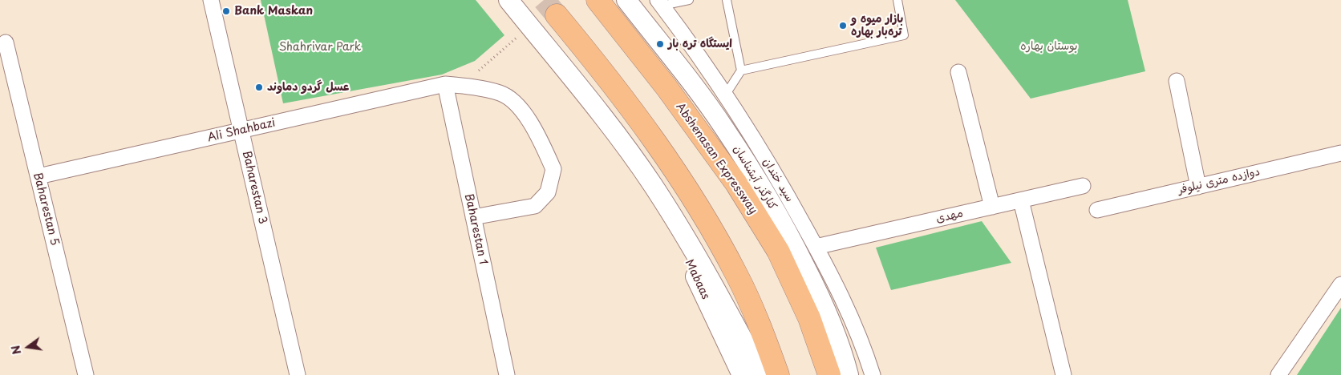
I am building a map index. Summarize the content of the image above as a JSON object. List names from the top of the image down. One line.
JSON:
{"streets":{"highway":["Abshenasan Expressway"],"street":["Ali Shahbazi","کنارگذر آبشناسان","سید خندان","دوازده متری نیلوفر","Baharestan 3","Baharestan 5","مهدی","Baharestan 1","Mabaas"]},"crossings":[["Ali Shahbazi","Baharestan 3"],["Ali Shahbazi","Baharestan 5"],["Ali Shahbazi","Baharestan 1"],["سید خندان","مهدی"]],"parks":["بوستان بهاره","Shahrivar Park"],"places":["Bank Maskan","بازار میوه و تره‌بار بهاره","ایستگاه تره بار","عسل گردو دماوند"],"north":"left"}
